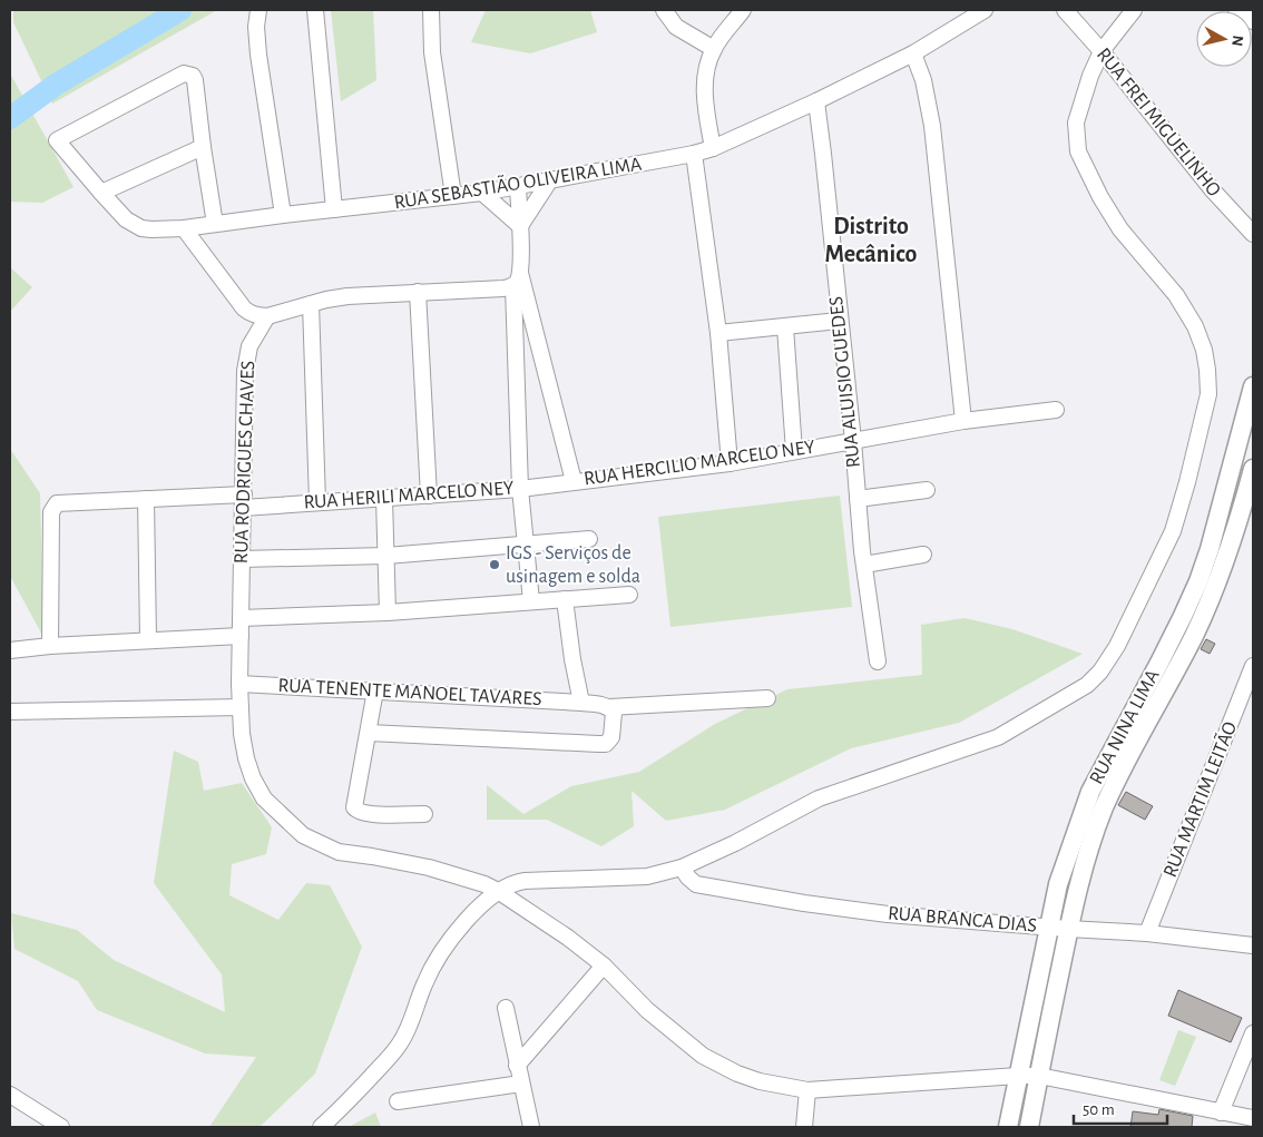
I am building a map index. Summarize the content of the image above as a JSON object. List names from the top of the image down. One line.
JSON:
{"streets":{"main road":["RUA NINA LIMA"],"street":["RUA FREI MIGUELINHO","RUA SEBASTIÃO OLIVEIRA LIMA","RUA ALUISIO GUEDES","RUA RODRIGUES CHAVES","RUA HERCILIO MARCELO NEY","RUA HERILI MARCELO NEY","RUA TENENTE MANOEL TAVARES","RUA MARTIM LEITÃO","RUA BRANCA DIAS"]},"crossings":[["RUA SEBASTIÃO OLIVEIRA LIMA","RUA ALUISIO GUEDES"],["RUA ALUISIO GUEDES","RUA HERCILIO MARCELO NEY"],["RUA RODRIGUES CHAVES","RUA HERILI MARCELO NEY"],["RUA RODRIGUES CHAVES","RUA TENENTE MANOEL TAVARES"],["RUA RODRIGUES CHAVES","RUA NINA LIMA"],["RUA HERCILIO MARCELO NEY","RUA HERILI MARCELO NEY"],["RUA NINA LIMA","RUA BRANCA DIAS"],["RUA MARTIM LEITÃO","RUA BRANCA DIAS"]],"districts":["Distrito Mecânico"],"places":["IGS - Serviços de usinagem e solda"],"scale_bar":"50 m","north":"right"}
